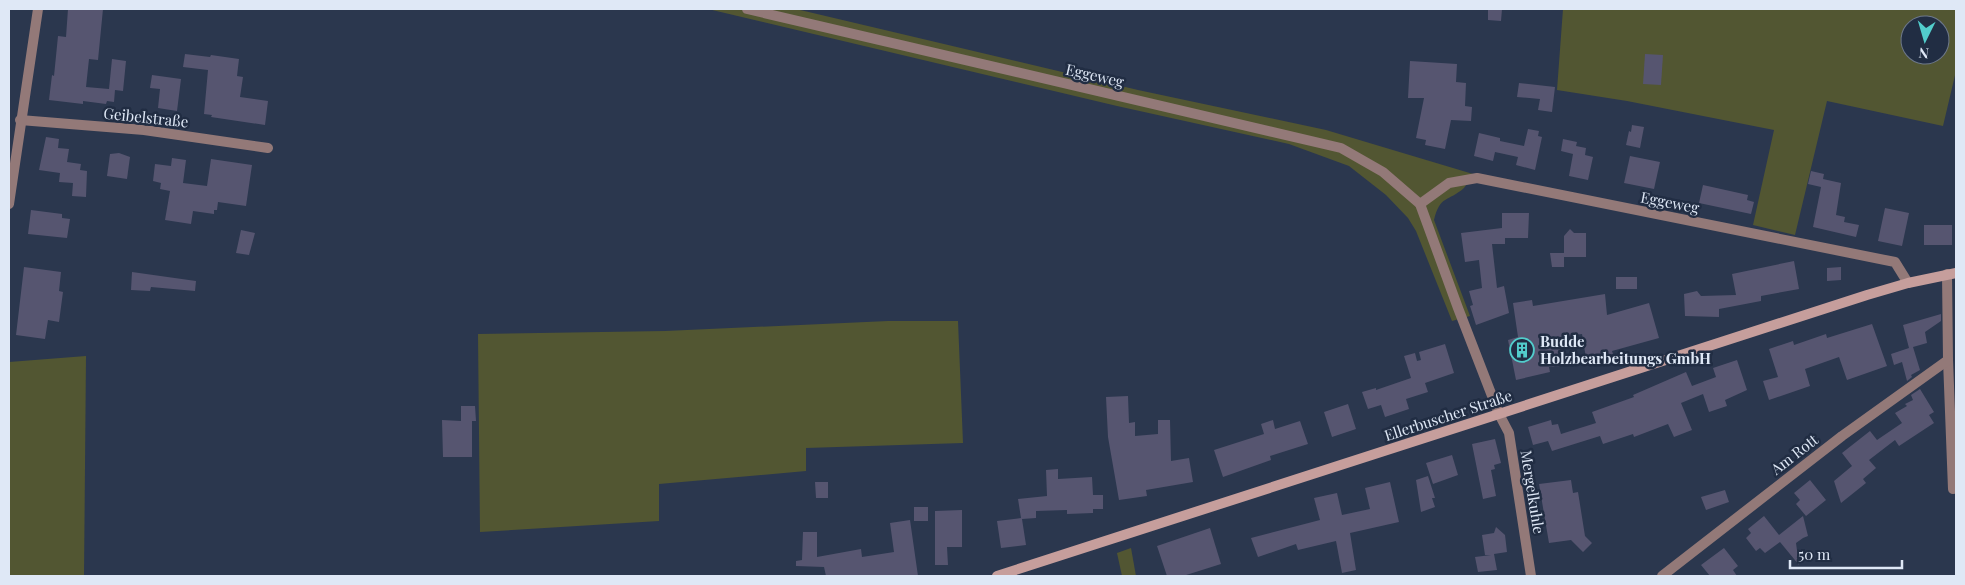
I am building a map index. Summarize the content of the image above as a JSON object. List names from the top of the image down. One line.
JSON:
{"streets":{"main road":["Ellerbuscher Straße"],"street":["Eggeweg","Geibelstraße","Am Rott","Mergelkuhle"]},"crossings":[["Eggeweg","Ellerbuscher Straße"],["Eggeweg","Mergelkuhle"],["Ellerbuscher Straße","Mergelkuhle"]],"places":{"building":["Budde Holzbearbeitungs GmbH"]},"scale_bar":"50 m","north":"bottom"}
